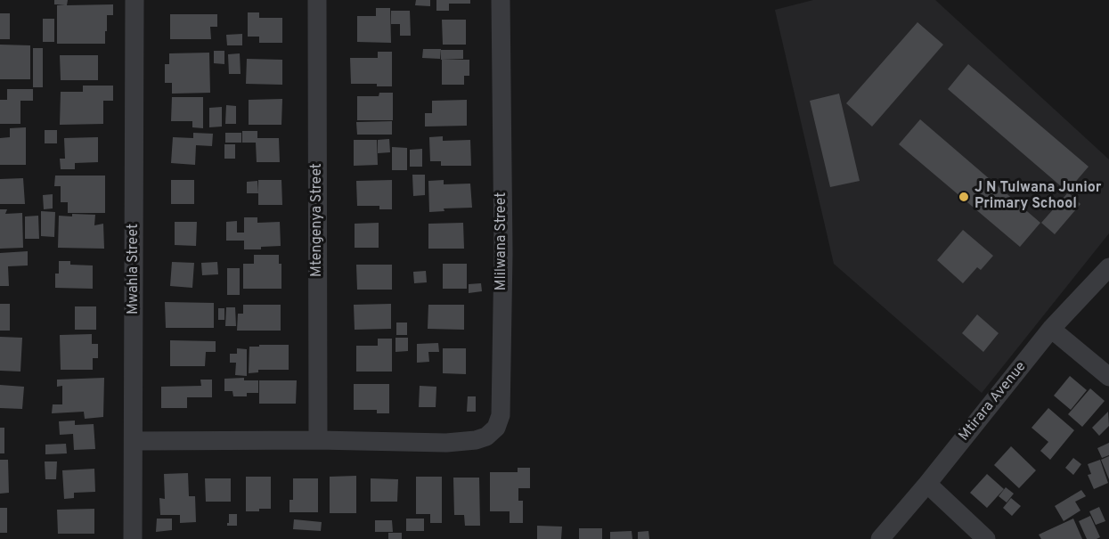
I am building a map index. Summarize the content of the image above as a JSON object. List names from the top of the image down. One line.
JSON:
{"streets":{"street":["Mtengenya Street","Mlilwana Street","Mwahla Street","Mtirara Avenue"]},"crossings":[["Mtengenya Street","Mlilwana Street"],["Mlilwana Street","Mwahla Street"]],"places":["J N Tulwana Junior Primary School"]}
